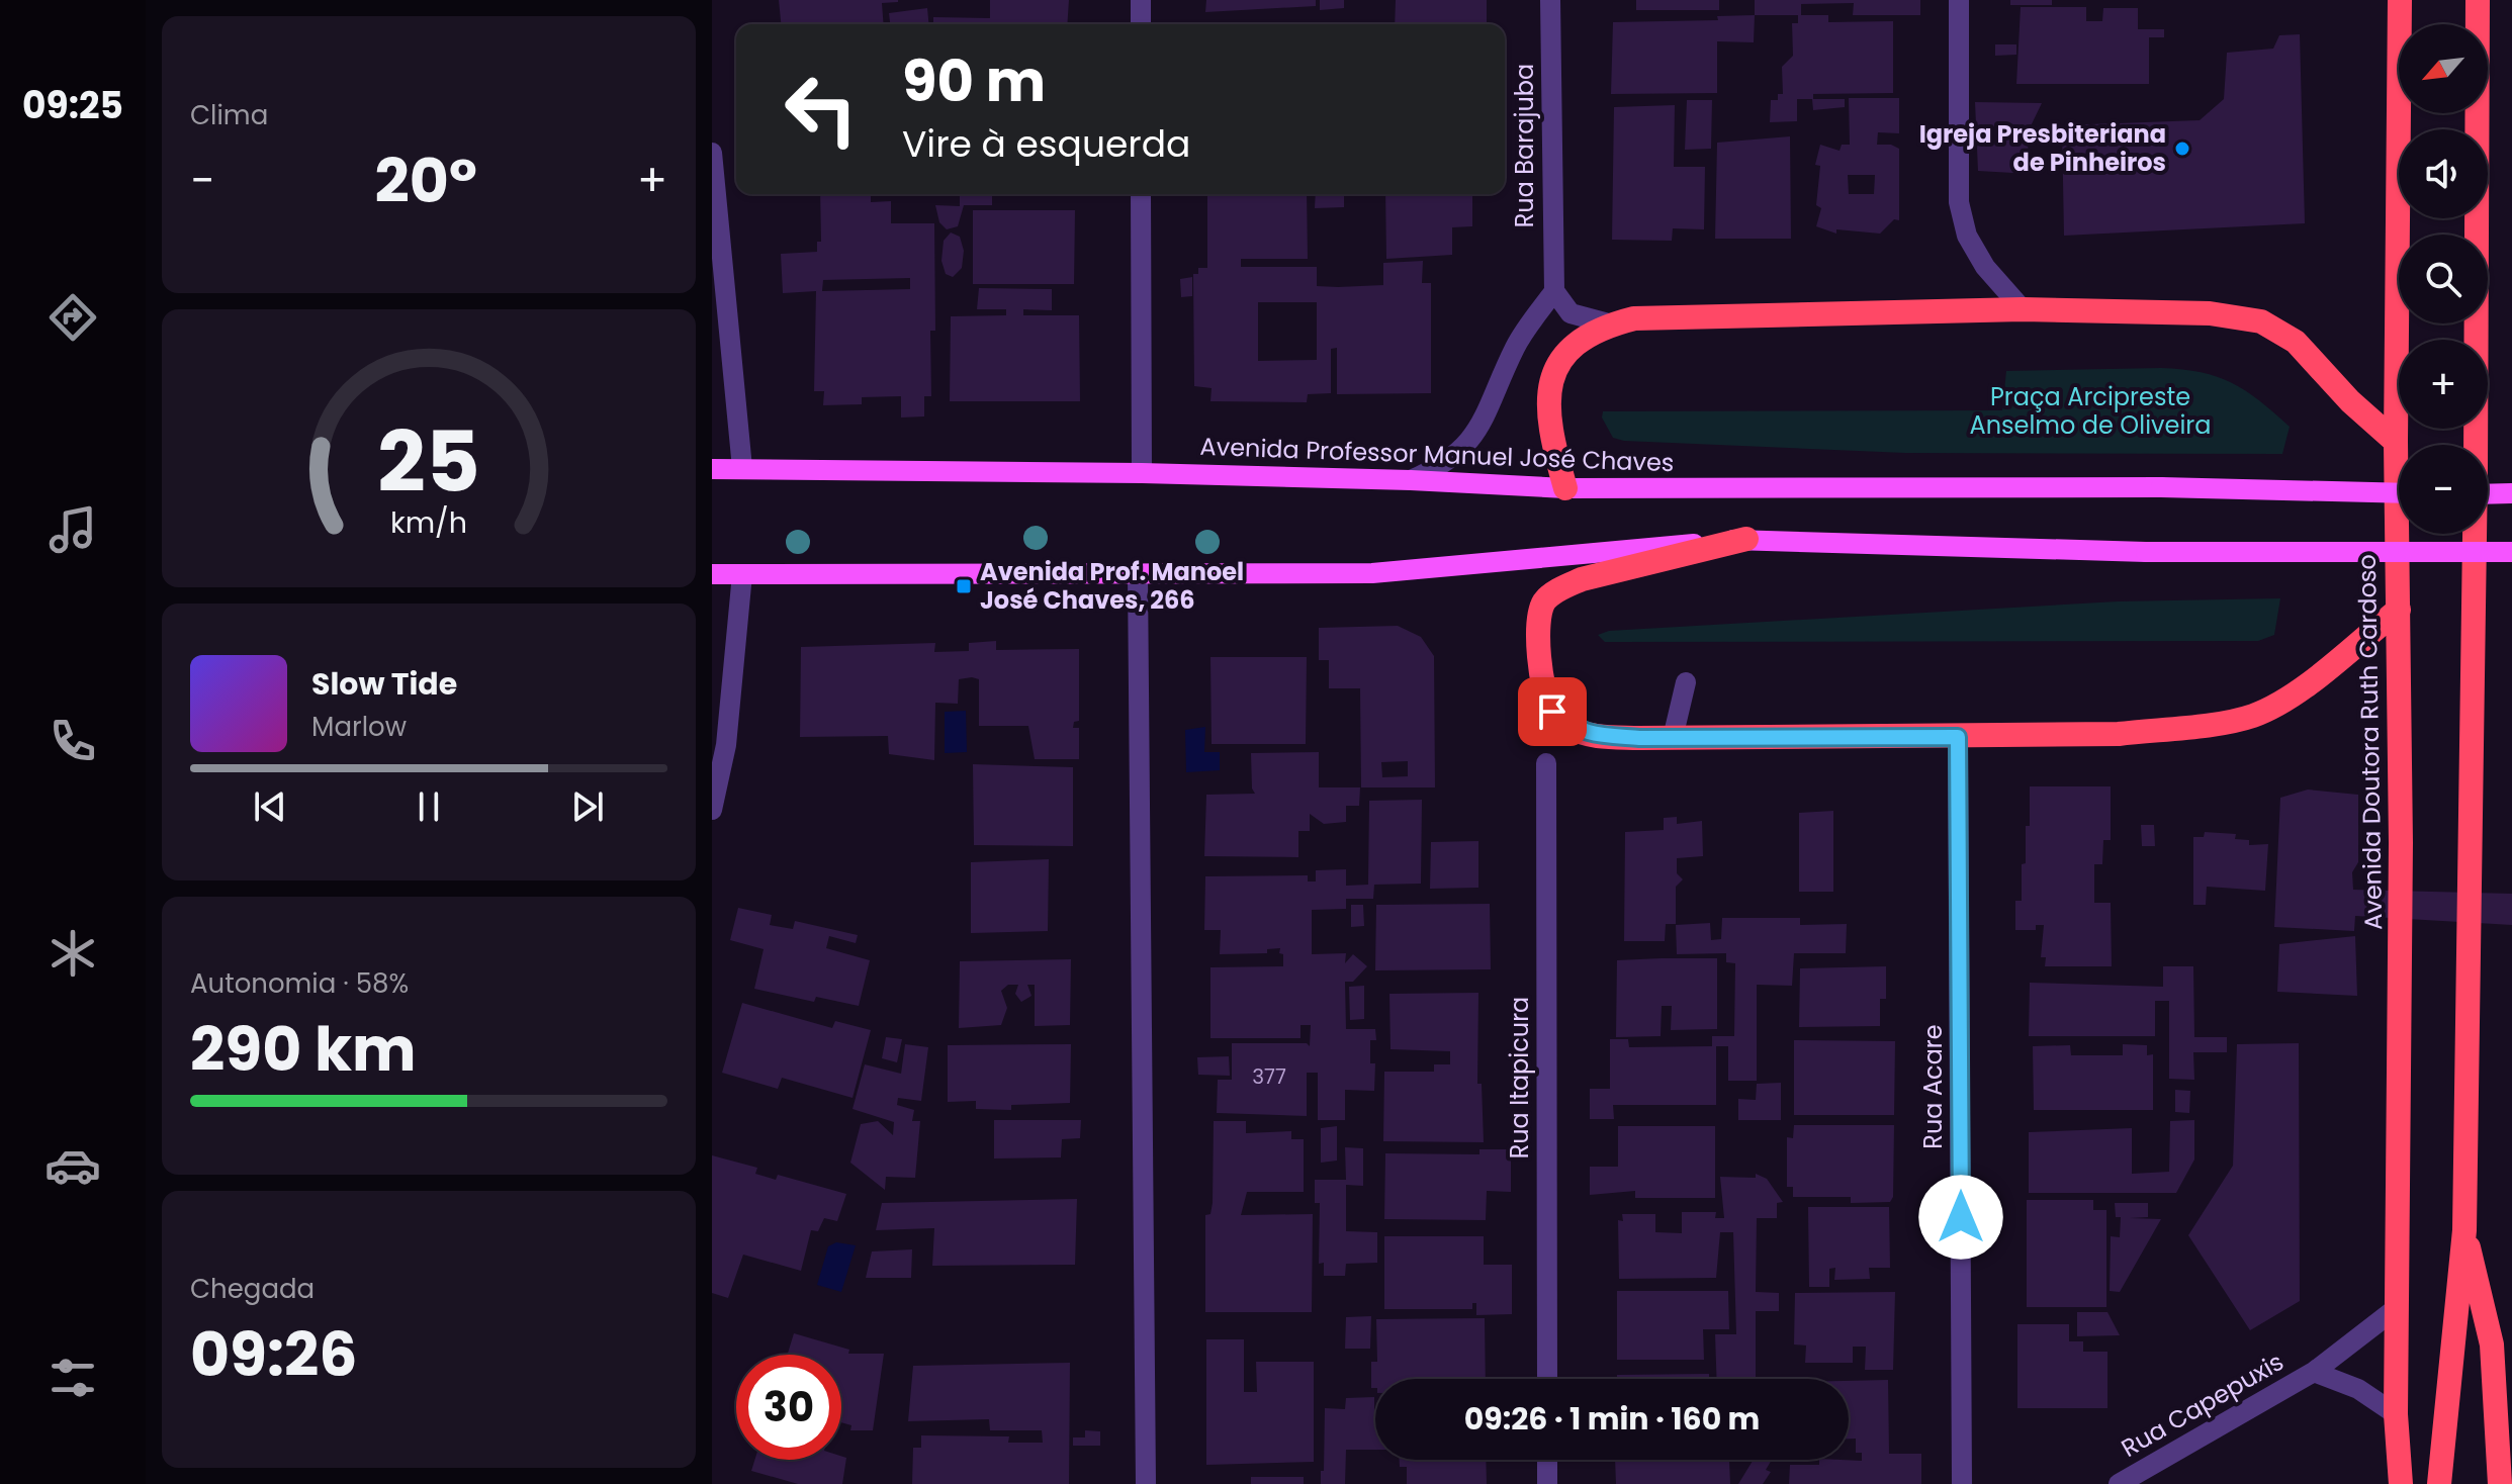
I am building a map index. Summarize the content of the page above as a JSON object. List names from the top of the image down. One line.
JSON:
{"streets":{"highway":["Avenida Doutora Ruth Cardoso"],"main road":["Avenida Professor Manuel José Chaves"],"street":["Rua Barajuba","Rua Itapicura","Rua Acare","Rua Capepuxis"]},"crossings":[["Avenida Doutora Ruth Cardoso","Rua Capepuxis"]],"parks":["Praça Arcipreste Anselmo de Oliveira"],"places":{"other":["Igreja Presbiteriana de Pinheiros"],"transit":["Avenida Prof. Manoel José Chaves, 266"]},"house_numbers":["377"],"north":"bottom left","page":{"tabs":"09:25","tile":["Clima",["Autonomia · 58%","290 km"],["Chegada","09:26"]],"map_buttons":["+","−"],"turn":["90 m","Vire à esquerda"],"heat":["−","20°","+"],"song":["Slow Tide","Marlow"],"limit":"30","trip":"09:26 · 1 min · 160 m","gauge":["25","km/h"]}}
